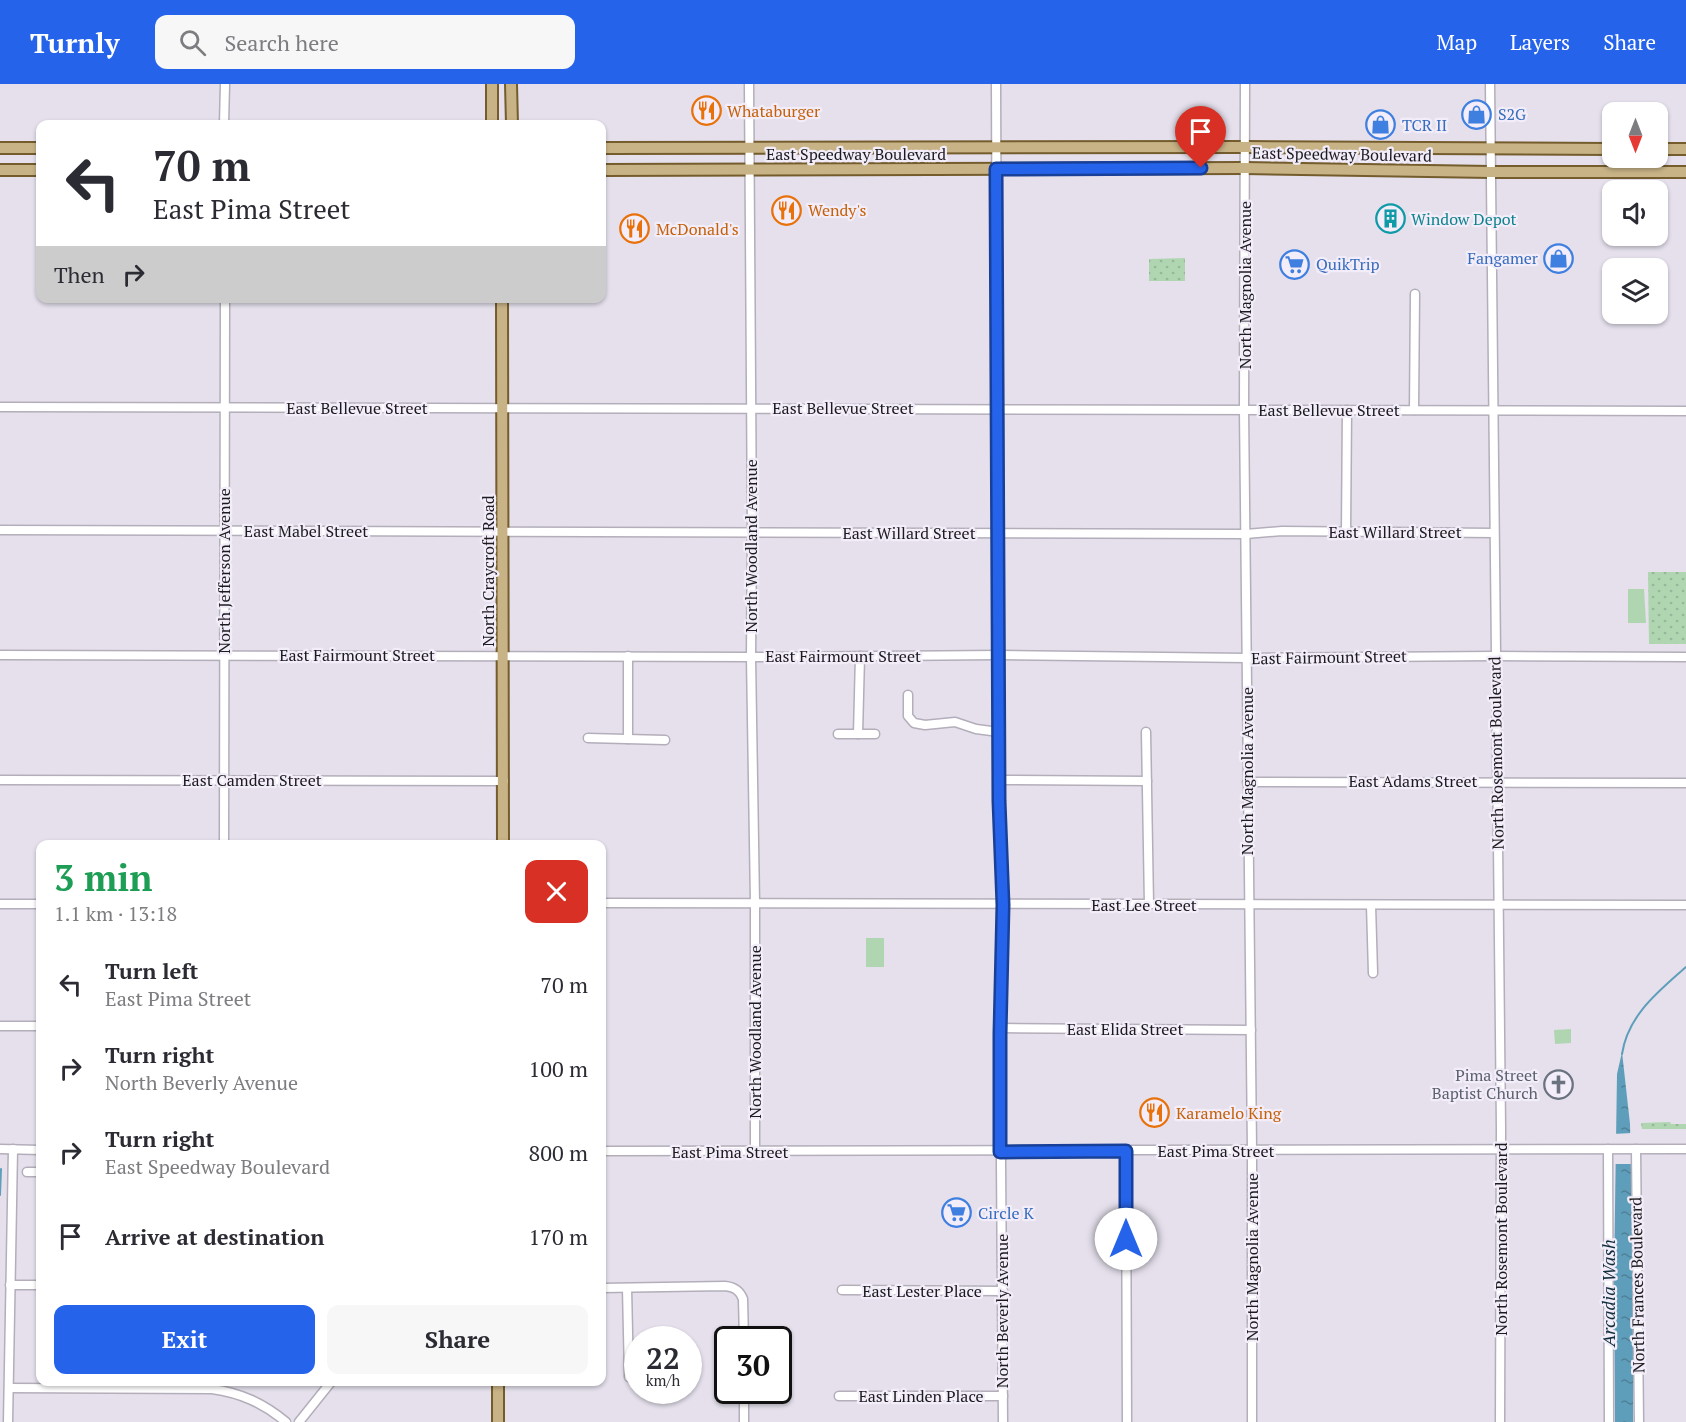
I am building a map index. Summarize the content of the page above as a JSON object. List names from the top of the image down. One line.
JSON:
{"streets":{"main road":["East Speedway Boulevard","North Craycroft Road"],"street":["North Magnolia Avenue","East Bellevue Street","East Mabel Street","East Willard Street","North Woodland Avenue","North Jefferson Avenue","East Fairmount Street","North Rosemont Boulevard","East Camden Street","East Adams Street","East Lee Street","East Elida Street","East Pima Street","North Frances Boulevard","East Lester Place","North Beverly Avenue","East Linden Place"]},"crossings":[["East Speedway Boulevard","North Magnolia Avenue"],["East Speedway Boulevard","North Woodland Avenue"],["East Speedway Boulevard","North Rosemont Boulevard"],["East Speedway Boulevard","North Beverly Avenue"],["North Magnolia Avenue","East Bellevue Street"],["North Magnolia Avenue","East Willard Street"],["North Magnolia Avenue","East Fairmount Street"],["North Magnolia Avenue","East Adams Street"],["North Magnolia Avenue","East Lee Street"],["North Magnolia Avenue","East Elida Street"],["North Magnolia Avenue","East Pima Street"],["East Bellevue Street","North Woodland Avenue"],["East Bellevue Street","North Jefferson Avenue"],["East Bellevue Street","North Craycroft Road"],["East Bellevue Street","North Rosemont Boulevard"],["East Bellevue Street","North Beverly Avenue"],["East Mabel Street","East Willard Street"],["East Mabel Street","North Jefferson Avenue"],["East Mabel Street","North Craycroft Road"],["East Willard Street","North Woodland Avenue"],["East Willard Street","North Craycroft Road"],["East Willard Street","North Rosemont Boulevard"],["East Willard Street","North Beverly Avenue"],["North Woodland Avenue","East Fairmount Street"],["North Woodland Avenue","East Lee Street"],["North Woodland Avenue","East Pima Street"],["North Jefferson Avenue","East Fairmount Street"],["North Jefferson Avenue","East Camden Street"],["North Craycroft Road","East Fairmount Street"],["North Craycroft Road","East Camden Street"],["East Fairmount Street","North Rosemont Boulevard"],["East Fairmount Street","North Beverly Avenue"],["North Rosemont Boulevard","East Adams Street"],["North Rosemont Boulevard","East Lee Street"],["North Rosemont Boulevard","East Pima Street"],["East Lee Street","North Beverly Avenue"],["East Elida Street","North Beverly Avenue"],["East Pima Street","North Frances Boulevard"],["East Pima Street","North Beverly Avenue"],["East Lester Place","North Beverly Avenue"],["North Beverly Avenue","East Linden Place"]],"water":["Arcadia Wash"],"places":{"restaurant":["Whataburger","Wendy's","McDonald's","Karamelo King"],"shop":["S2G","TCR II","Fangamer"],"building":["Window Depot"],"supermarket":["QuikTrip","Circle K"],"church":["Pima Street Baptist Church"]},"north":"bottom","page":{"header":"Turnly","search":"Search here","nav":["Map","Layers","Share"],"turn":["70 m","East Pima Street"],"then":"Then","heading":["3 min","1.1 km · 13:18"],"list":[{"name":"Turn left","note":"East Pima Street","value":"70 m"},{"name":"Turn right","note":"North Beverly Avenue","value":"100 m"},{"name":"Turn right","note":"East Speedway Boulevard","value":"800 m"},{"name":"Arrive at destination","value":"170 m"}],"buttons":["Exit","Share"],"speed":"22 km/h","limit":"30"}}
